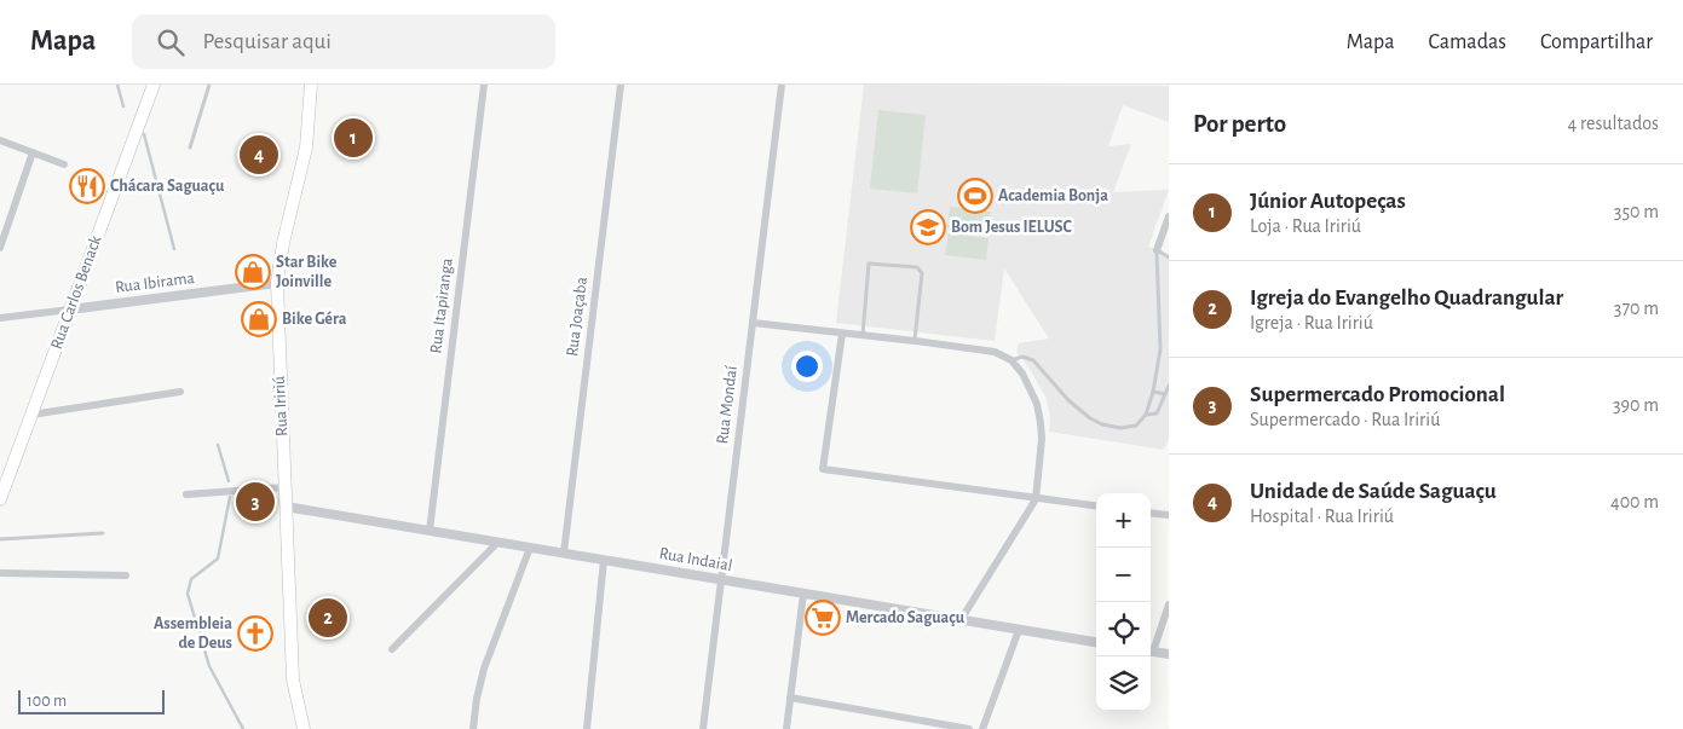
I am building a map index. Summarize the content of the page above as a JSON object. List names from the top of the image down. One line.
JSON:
{"streets":{"main road":["Rua Carlos Benack","Rua Iririú"],"street":["Rua Ibirama","Rua Itapiranga","Rua Joaçaba","Rua Mondaí","Rua Indaial"]},"crossings":[["Rua Ibirama","Rua Carlos Benack"],["Rua Ibirama","Rua Iririú"],["Rua Itapiranga","Rua Indaial"],["Rua Joaçaba","Rua Indaial"],["Rua Mondaí","Rua Indaial"],["Rua Iririú","Rua Indaial"]],"places":{"restaurant":["Chácara Saguaçu"],"sports":["Academia Bonja"],"school or university":["Bom Jesus IELUSC"],"shop":["Star Bike Joinville","Bike Géra"],"supermarket":["Mercado Saguaçu"],"church":["Assembleia de Deus"]},"scale_bar":"100 m","page":{"header":"Mapa","search":"Pesquisar aqui","nav":["Mapa","Camadas","Compartilhar"],"heading":["Por perto","4 resultados"],"pins":["1","4","3","2"],"list":[{"mark":"1","name":"Júnior Autopeças","note":"Loja · Rua Iririú","value":"350 m"},{"mark":"2","name":"Igreja do Evangelho Quadrangular","note":"Igreja · Rua Iririú","value":"370 m"},{"mark":"3","name":"Supermercado Promocional","note":"Supermercado · Rua Iririú","value":"390 m"},{"mark":"4","name":"Unidade de Saúde Saguaçu","note":"Hospital · Rua Iririú","value":"400 m"}],"map_buttons":["+","−"],"scale":"100 m"}}
